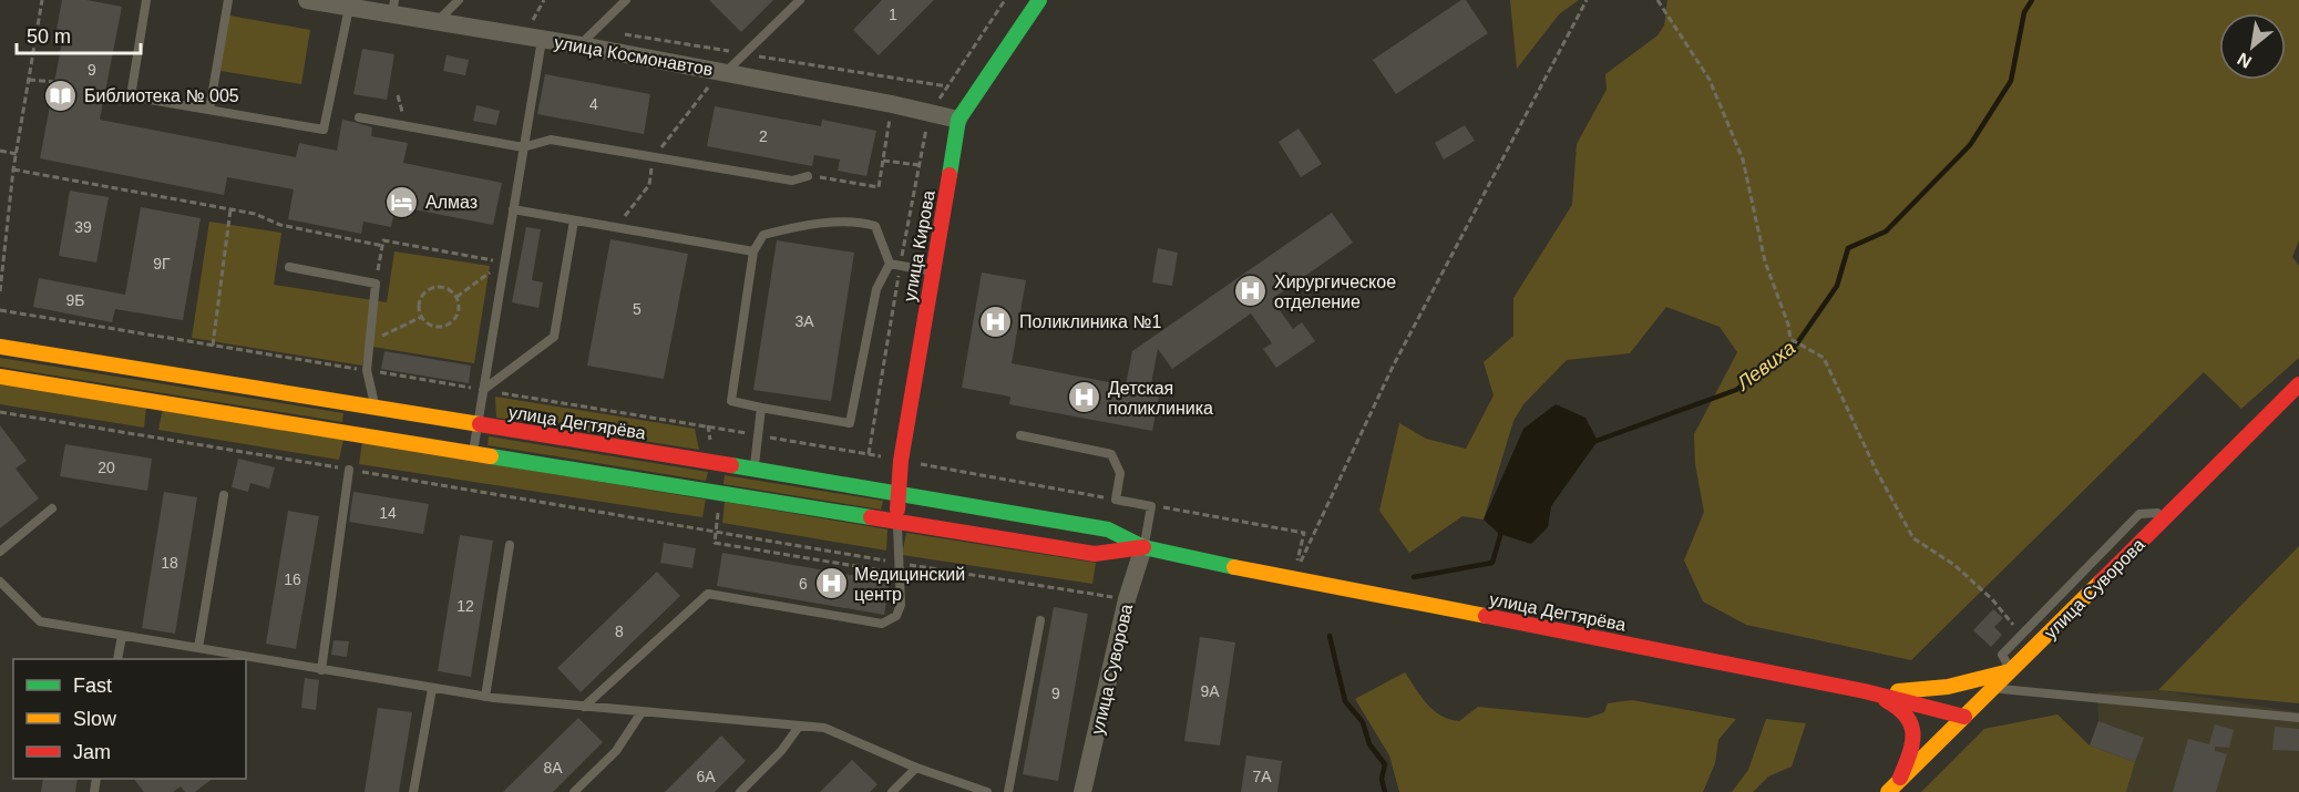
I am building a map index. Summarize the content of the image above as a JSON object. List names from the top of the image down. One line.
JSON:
{"streets":{"main road":["улица Кирова","улица Дегтярёва","улица Суворова"],"street":["улица Космонавтов"]},"crossings":[["улица Космонавтов","улица Кирова"],["улица Кирова","улица Дегтярёва"],["улица Дегтярёва","улица Суворова"]],"water":["Левиха"],"places":{"library":["Библиотека № 005"],"hotel":["Алмаз"],"hospital":["Хирургическое отделение","Поликлиника №1","Детская поликлиника","Медицинский центр"]},"house_numbers":["1","9","4","2","39","9Г","9Б","5","3А","20","14","18","16","6","12","8","9А","9","8А","6А","7А"],"legend":["Fast","Slow","Jam"],"scale_bar":"50 m","north":"bottom left"}
